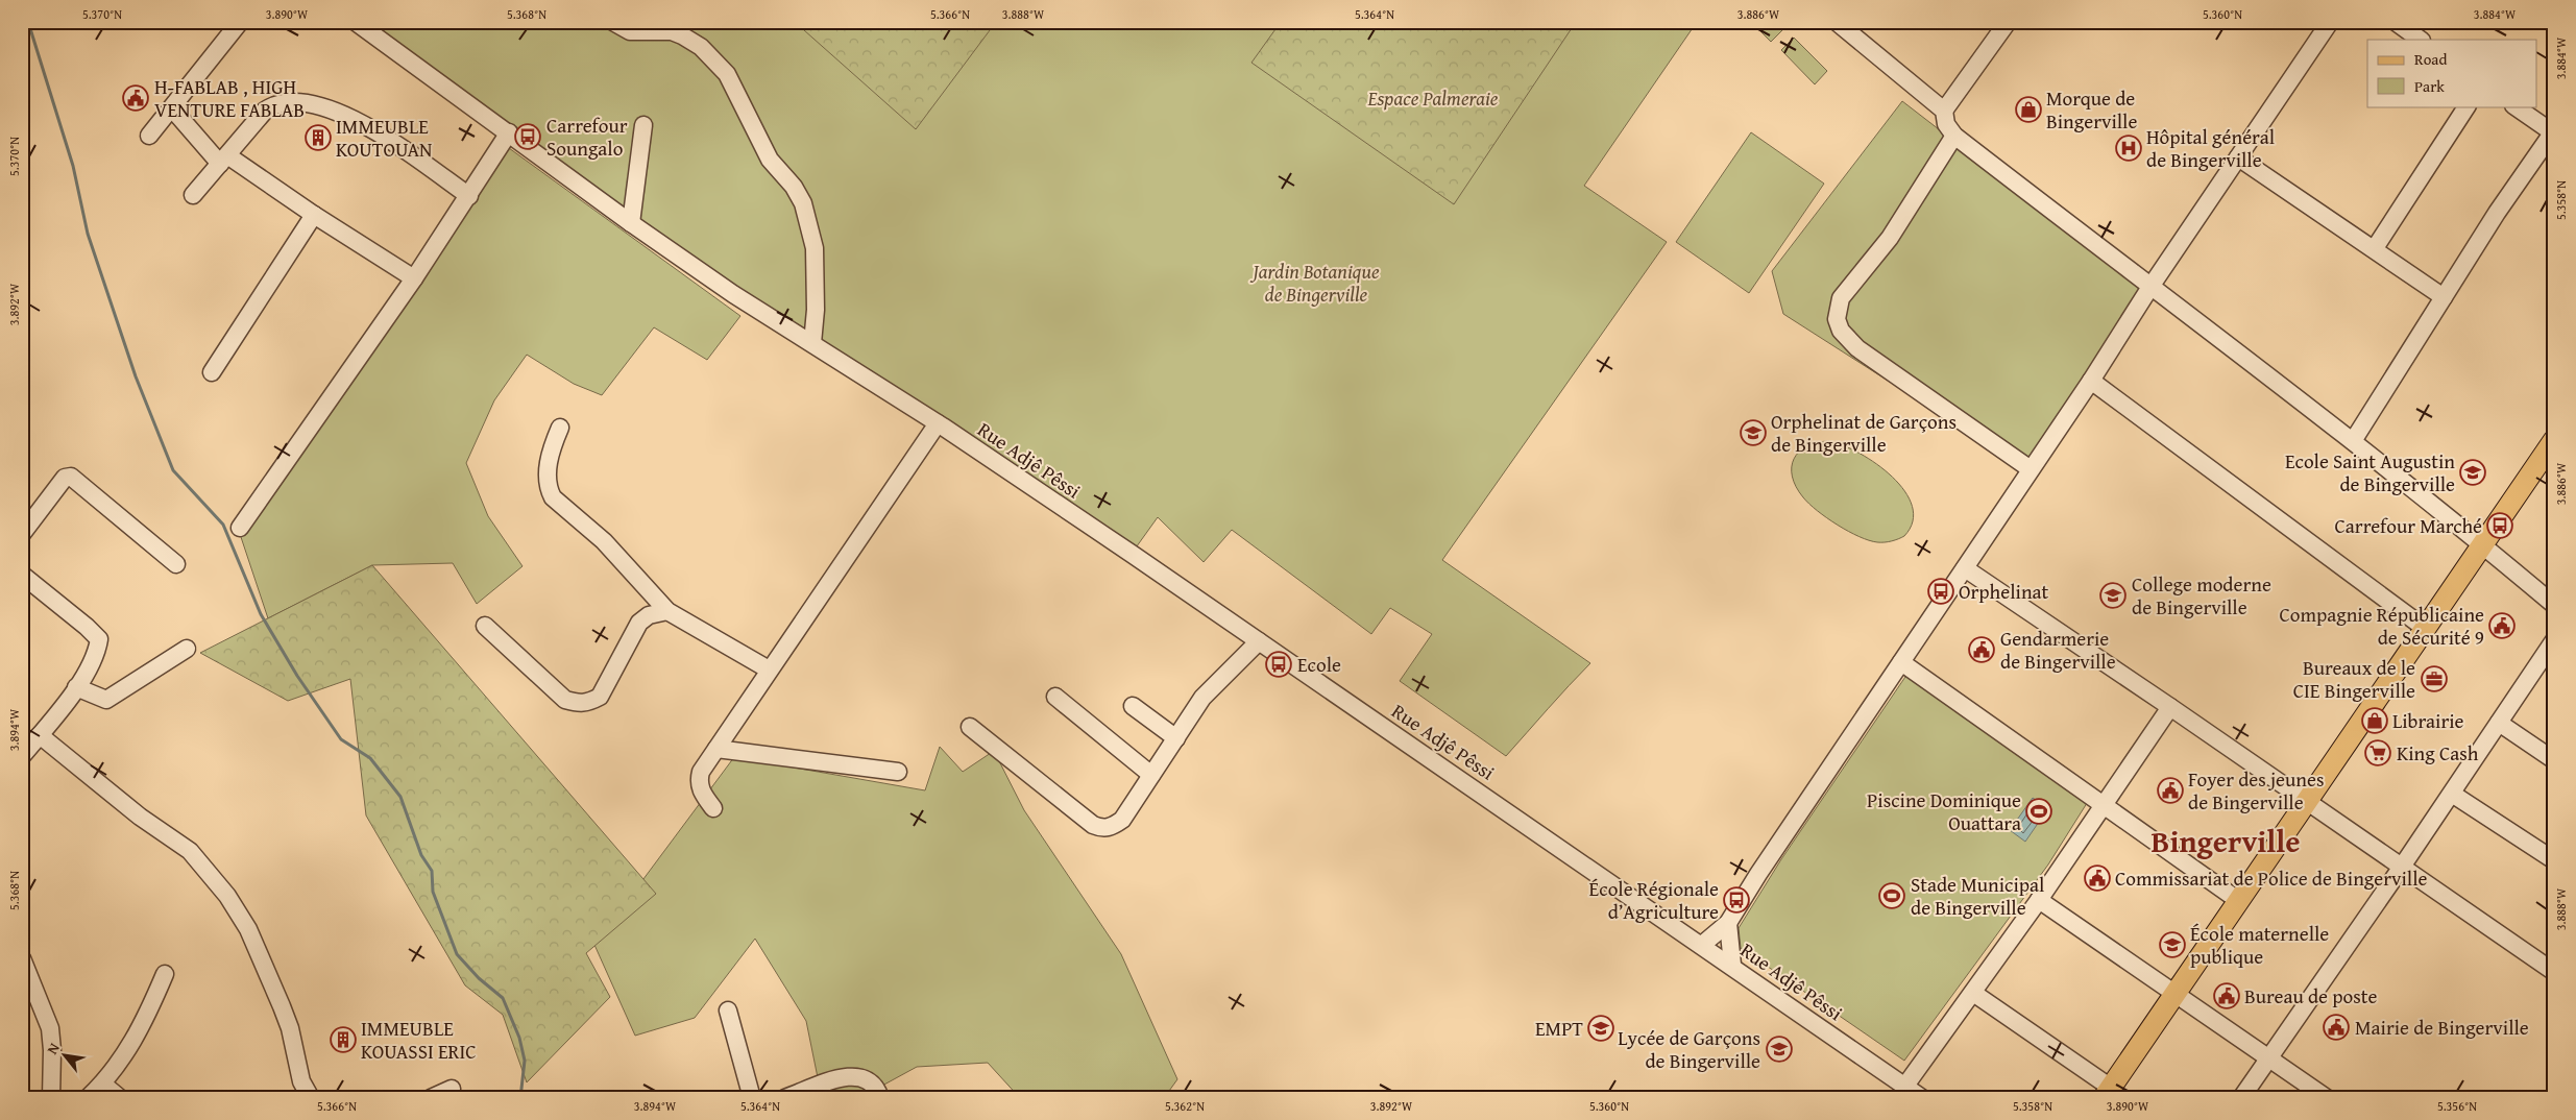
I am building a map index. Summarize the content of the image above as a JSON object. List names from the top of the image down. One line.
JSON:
{"streets":{"street":["Rue Adjê Pêssi"]},"districts":["Bingerville"],"parks":["Espace Palmeraie","Jardin Botanique de Bingerville"],"places":{"public building":["H-FABLAB , HIGH VENTURE FABLAB","Compagnie Républicaine de Sécurité 9","Gendarmerie de Bingerville","Foyer des jeunes de Bingerville","Commissariat de Police de Bingerville","Bureau de poste","Mairie de Bingerville"],"shop":["Morque de Bingerville","Librairie"],"bus stop":["Carrefour Soungalo","Carrefour Marché","Orphelinat","Ecole","École Régionale d’Agriculture"],"building":["IMMEUBLE KOUTOUAN","IMMEUBLE KOUASSI ERIC"],"hospital":["Hôpital général de Bingerville"],"school or university":["Orphelinat de Garçons de Bingerville","Ecole Saint Augustin de Bingerville","College moderne de Bingerville","École maternelle publique","EMPT","Lycée de Garçons de Bingerville"],"office":["Bureaux de le CIE Bingerville"],"supermarket":["King Cash"],"sports":["Piscine Dominique Ouattara","Stade Municipal de Bingerville"]},"legend":["Road","Park"],"north":"top left","coordinates":["5.370°N","3.890°W","5.368°N","5.366°N","3.888°W","5.364°N","3.886°W","5.360°N","3.884°W","5.358°N","3.892°W","3.894°W","5.362°N","5.356°N"]}
